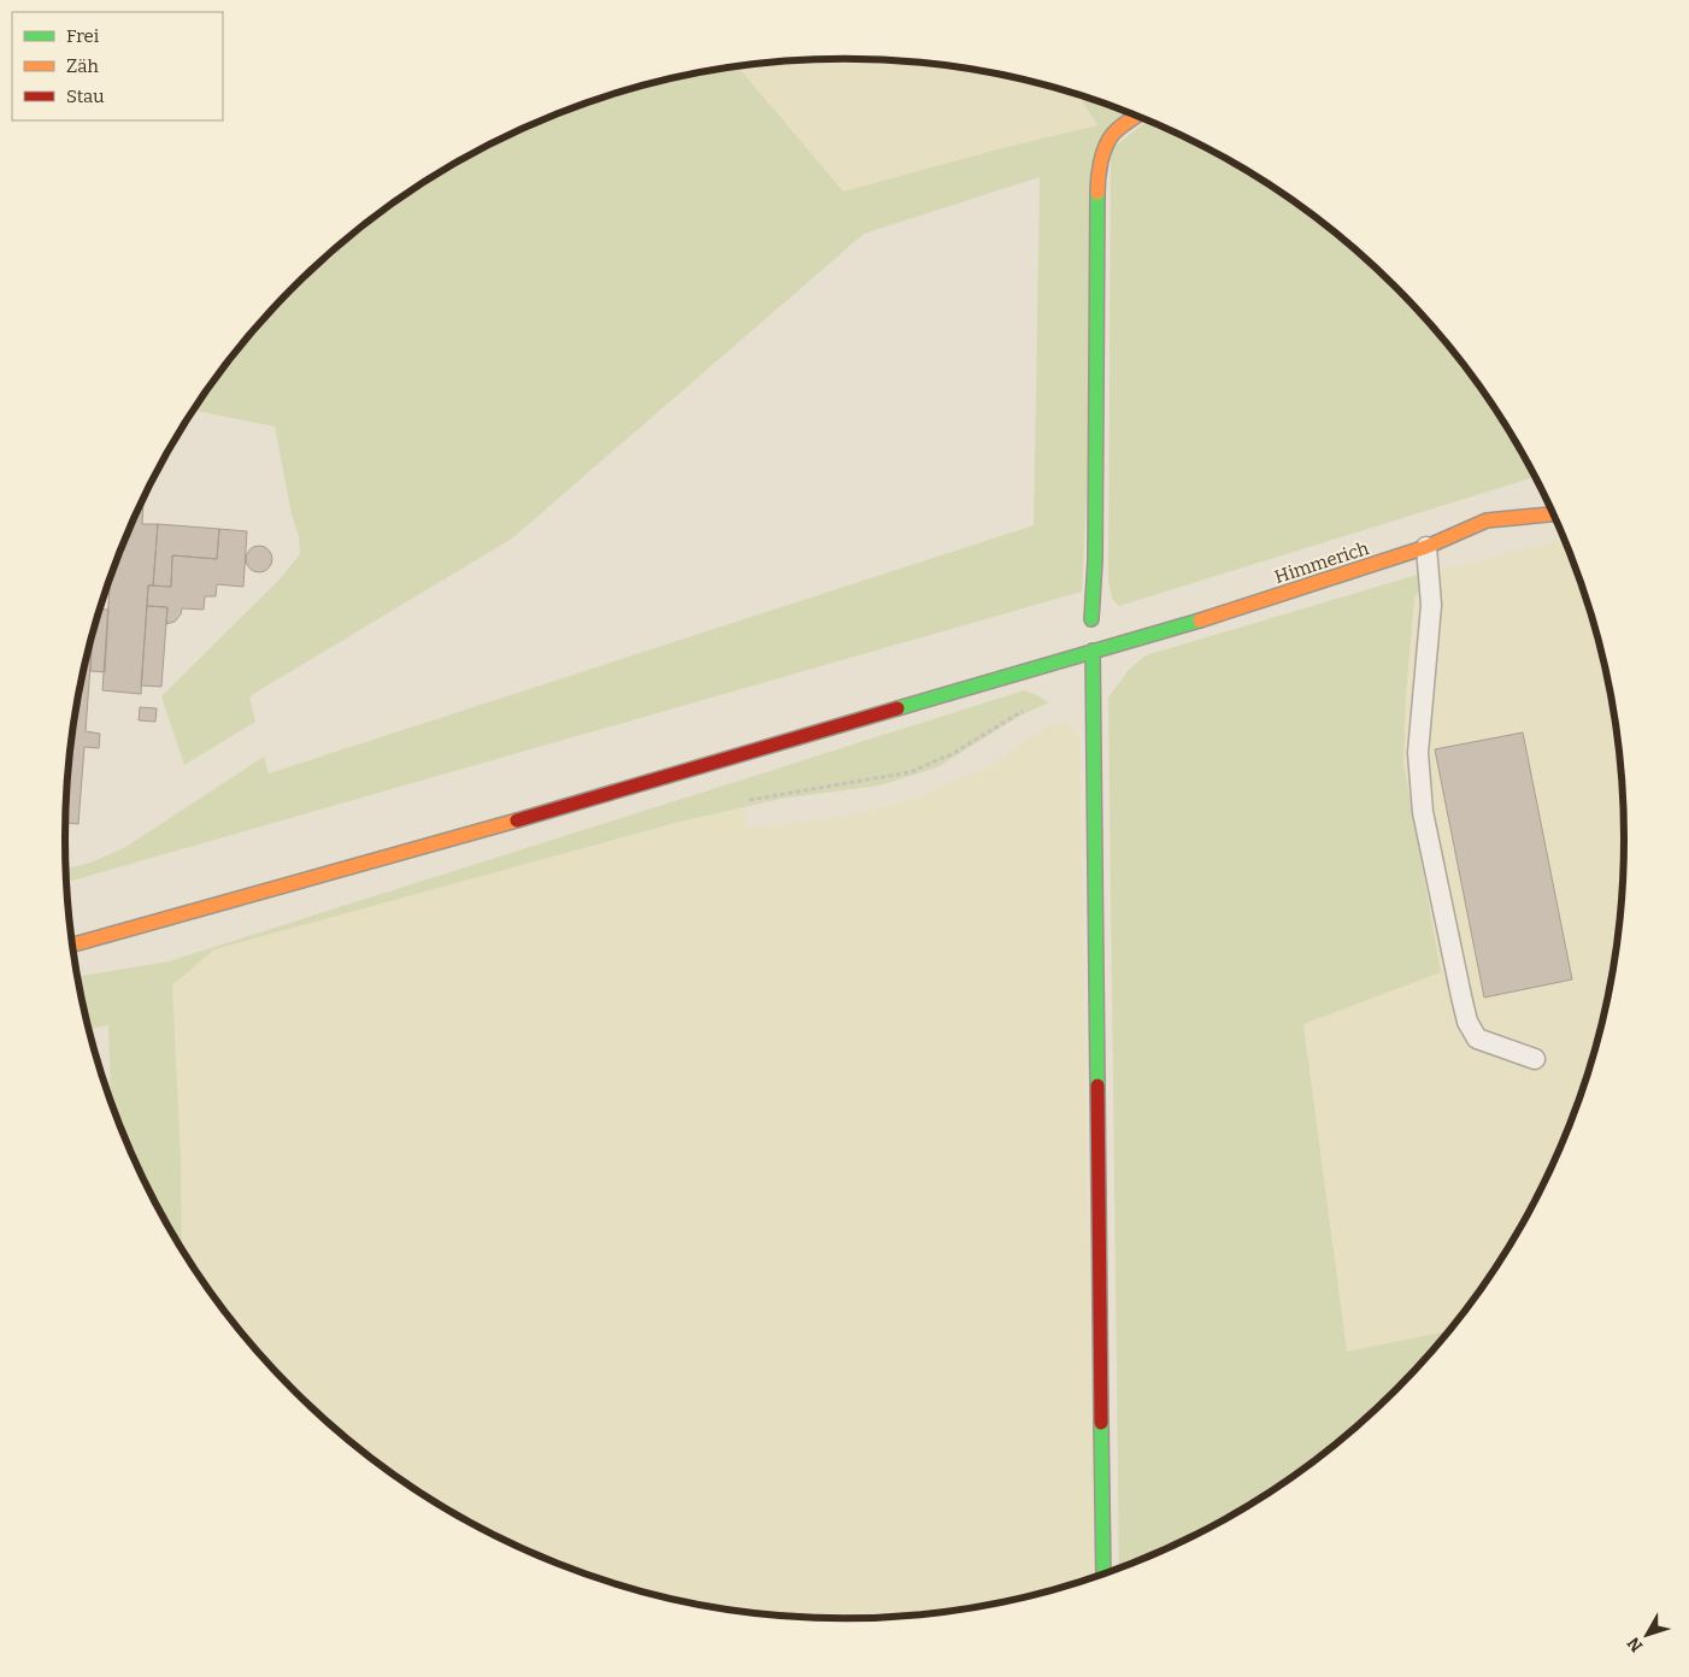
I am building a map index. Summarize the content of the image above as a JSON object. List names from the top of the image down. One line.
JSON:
{"streets":{"street":["Himmerich"]},"legend":["Frei","Zäh","Stau"],"north":"bottom left"}
